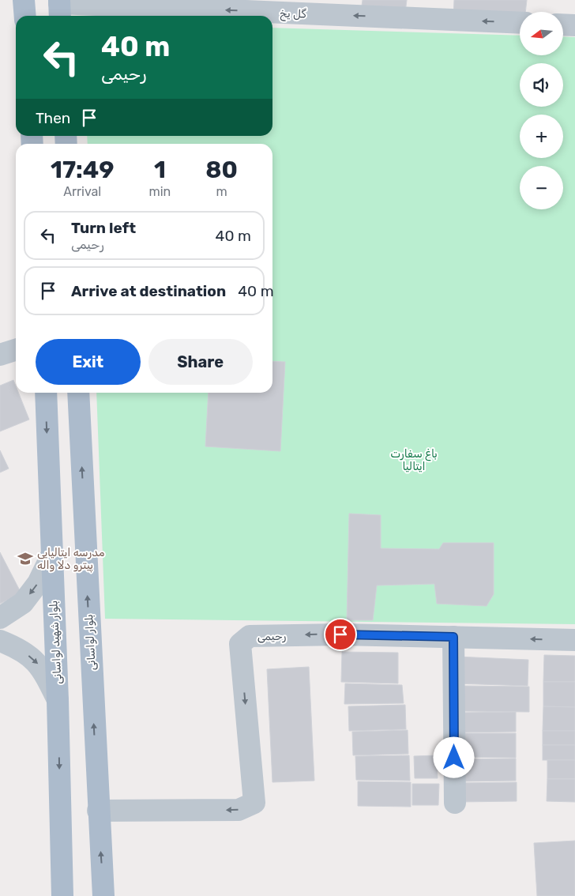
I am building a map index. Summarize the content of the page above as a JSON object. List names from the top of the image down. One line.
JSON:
{"streets":{"main road":["بلوار شهید لواسانی","بلوار لواسانی"],"street":["گل یخ","رحیمی"]},"crossings":[["رحیمی","بلوار لواسانی"]],"one_way":["گل یخ","بلوار شهید لواسانی","بلوار لواسانی"],"parks":["باغ سفارت ایتالیا"],"places":{"school or university":["مدرسه ایتالیایی پیترو دلا واله"]},"north":"left","page":{"map_buttons":["+","−"],"turn":["40 m","رحیمی"],"then":"Then","eta":["17:49","Arrival","1","min","80","m"],"list":[{"name":"Turn left","note":"رحیمی","value":"40 m"},{"name":"Arrive at destination","value":"40 m"}],"buttons":["Exit","Share"]}}
